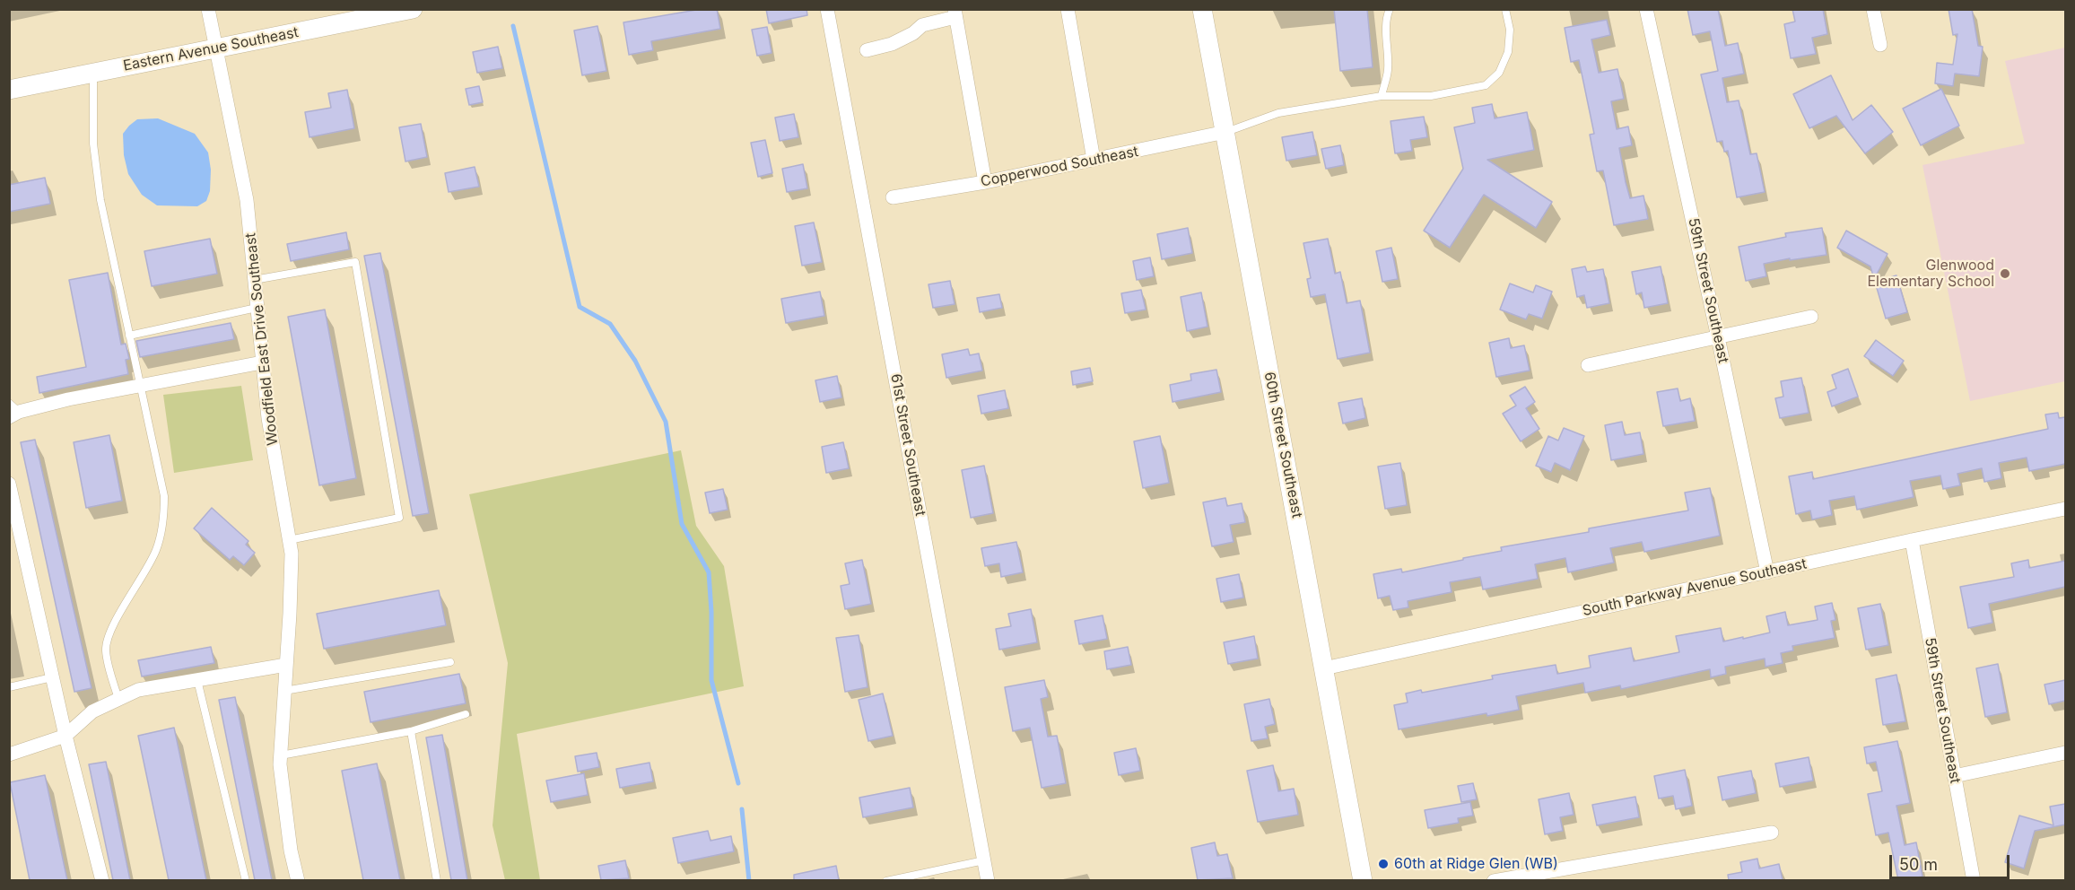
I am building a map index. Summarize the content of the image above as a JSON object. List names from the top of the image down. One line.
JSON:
{"streets":{"main road":["Eastern Avenue Southeast","60th Street Southeast"],"street":["Copperwood Southeast","59th Street Southeast","Woodfield East Drive Southeast","61st Street Southeast","South Parkway Avenue Southeast"]},"crossings":[["Eastern Avenue Southeast","Woodfield East Drive Southeast"],["Copperwood Southeast","60th Street Southeast"],["59th Street Southeast","South Parkway Avenue Southeast"],["60th Street Southeast","South Parkway Avenue Southeast"]],"places":["Glenwood Elementary School","60th at Ridge Glen (WB)"],"scale_bar":"50 m"}
